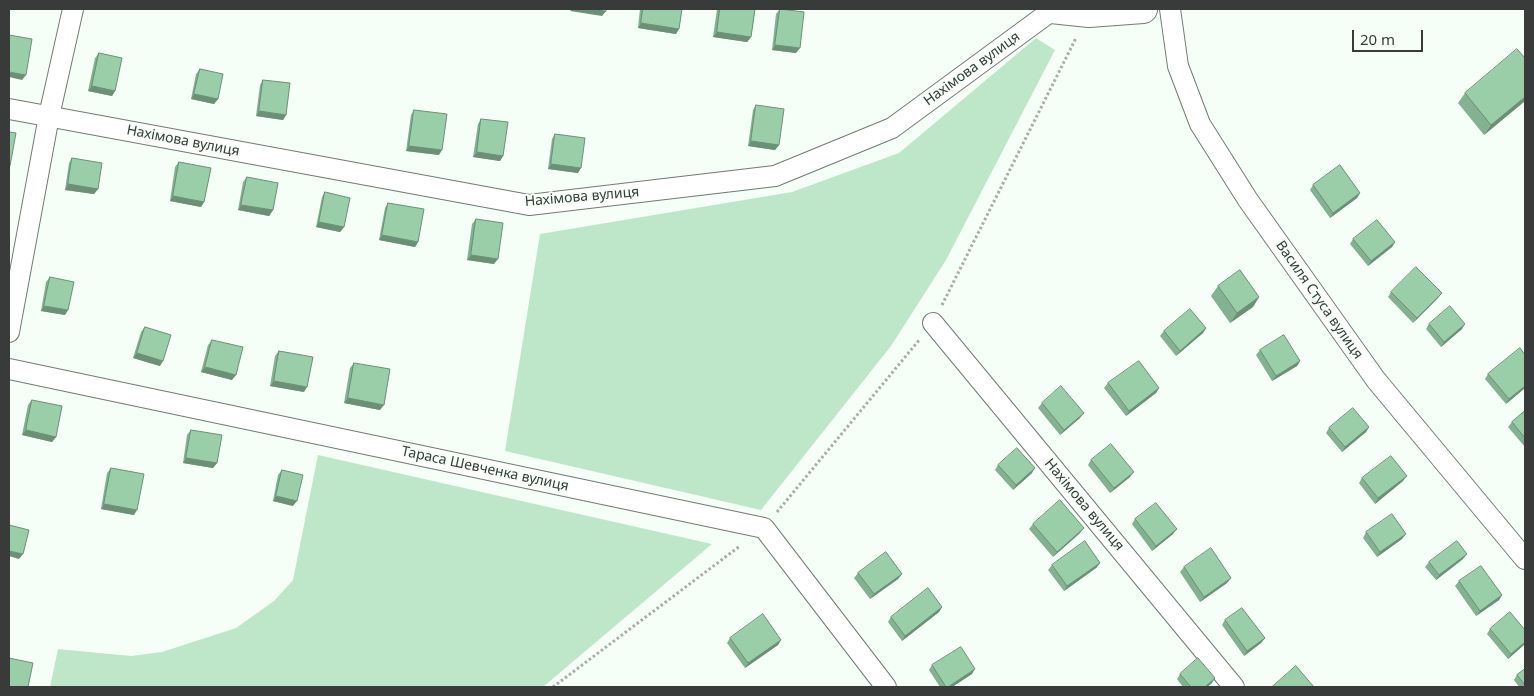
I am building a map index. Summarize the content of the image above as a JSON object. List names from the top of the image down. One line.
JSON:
{"streets":{"street":["Нахімова вулиця","Василя Стуса вулиця","Тараса Шевченка вулиця"]},"scale_bar":"20 m"}
